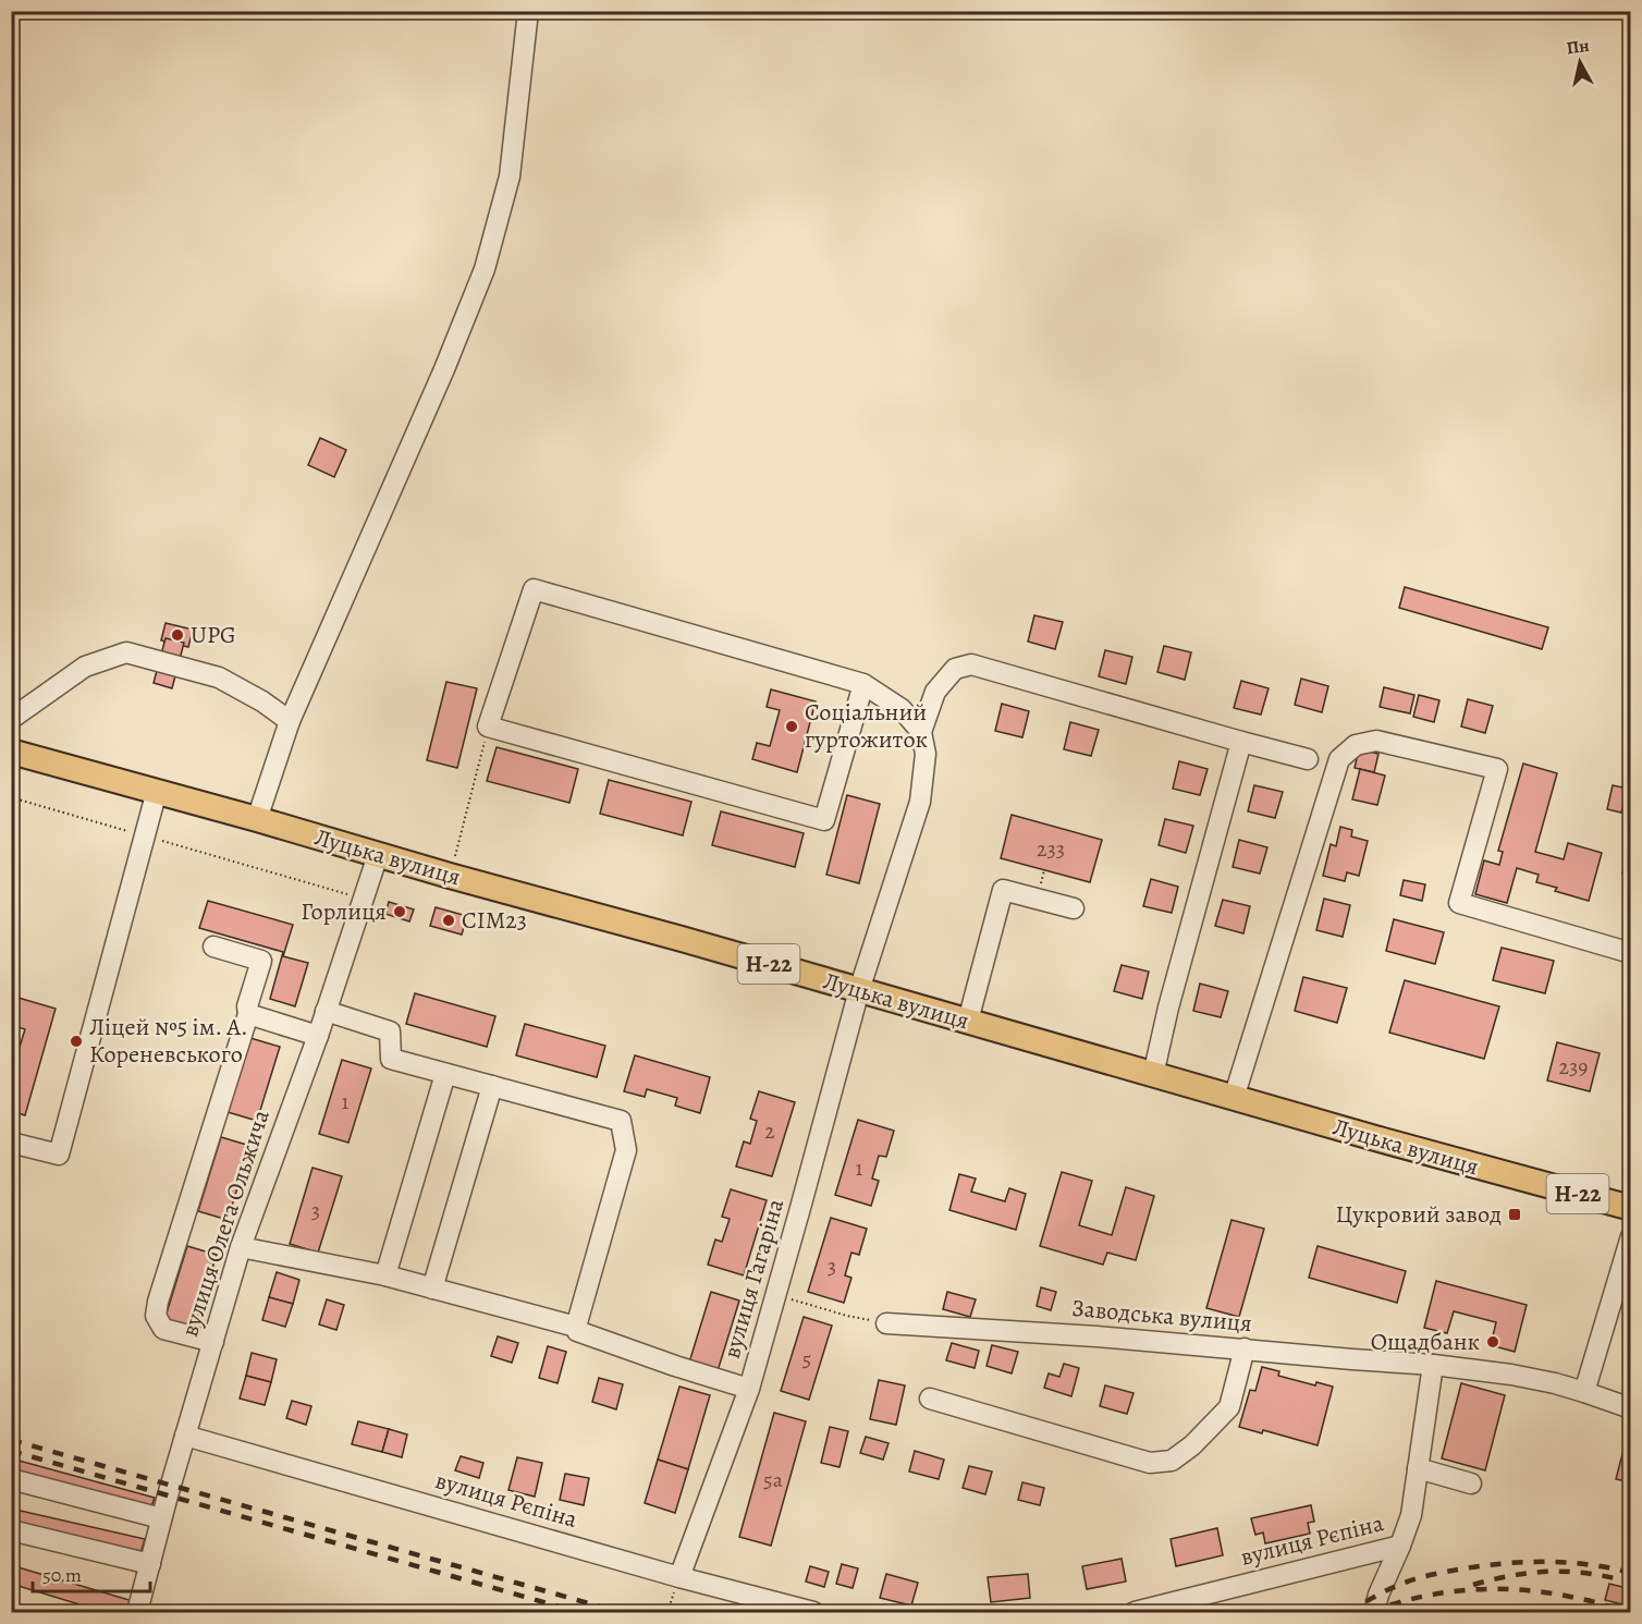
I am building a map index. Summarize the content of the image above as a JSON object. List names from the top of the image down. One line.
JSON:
{"streets":{"main road":["Луцька вулиця","Н-22"],"street":["вулиця Олега Ольжича","вулиця Гагаріна","Заводська вулиця","вулиця Рєпіна"]},"crossings":[["Луцька вулиця","вулиця Олега Ольжича"],["Луцька вулиця","вулиця Гагаріна"],["вулиця Олега Ольжича","вулиця Рєпіна"],["вулиця Гагаріна","вулиця Рєпіна"],["Заводська вулиця","вулиця Рєпіна"]],"places":{"other":["UPG","Соціальний гуртожиток","Горлиця","СІМ23","Ліцей №5 ім. А. Кореневського","Ощадбанк"],"transit":["Цукровий завод"]},"house_numbers":["233","239","1","2","1","3","3","5","5а"],"scale_bar":"50 m","north":"top"}
